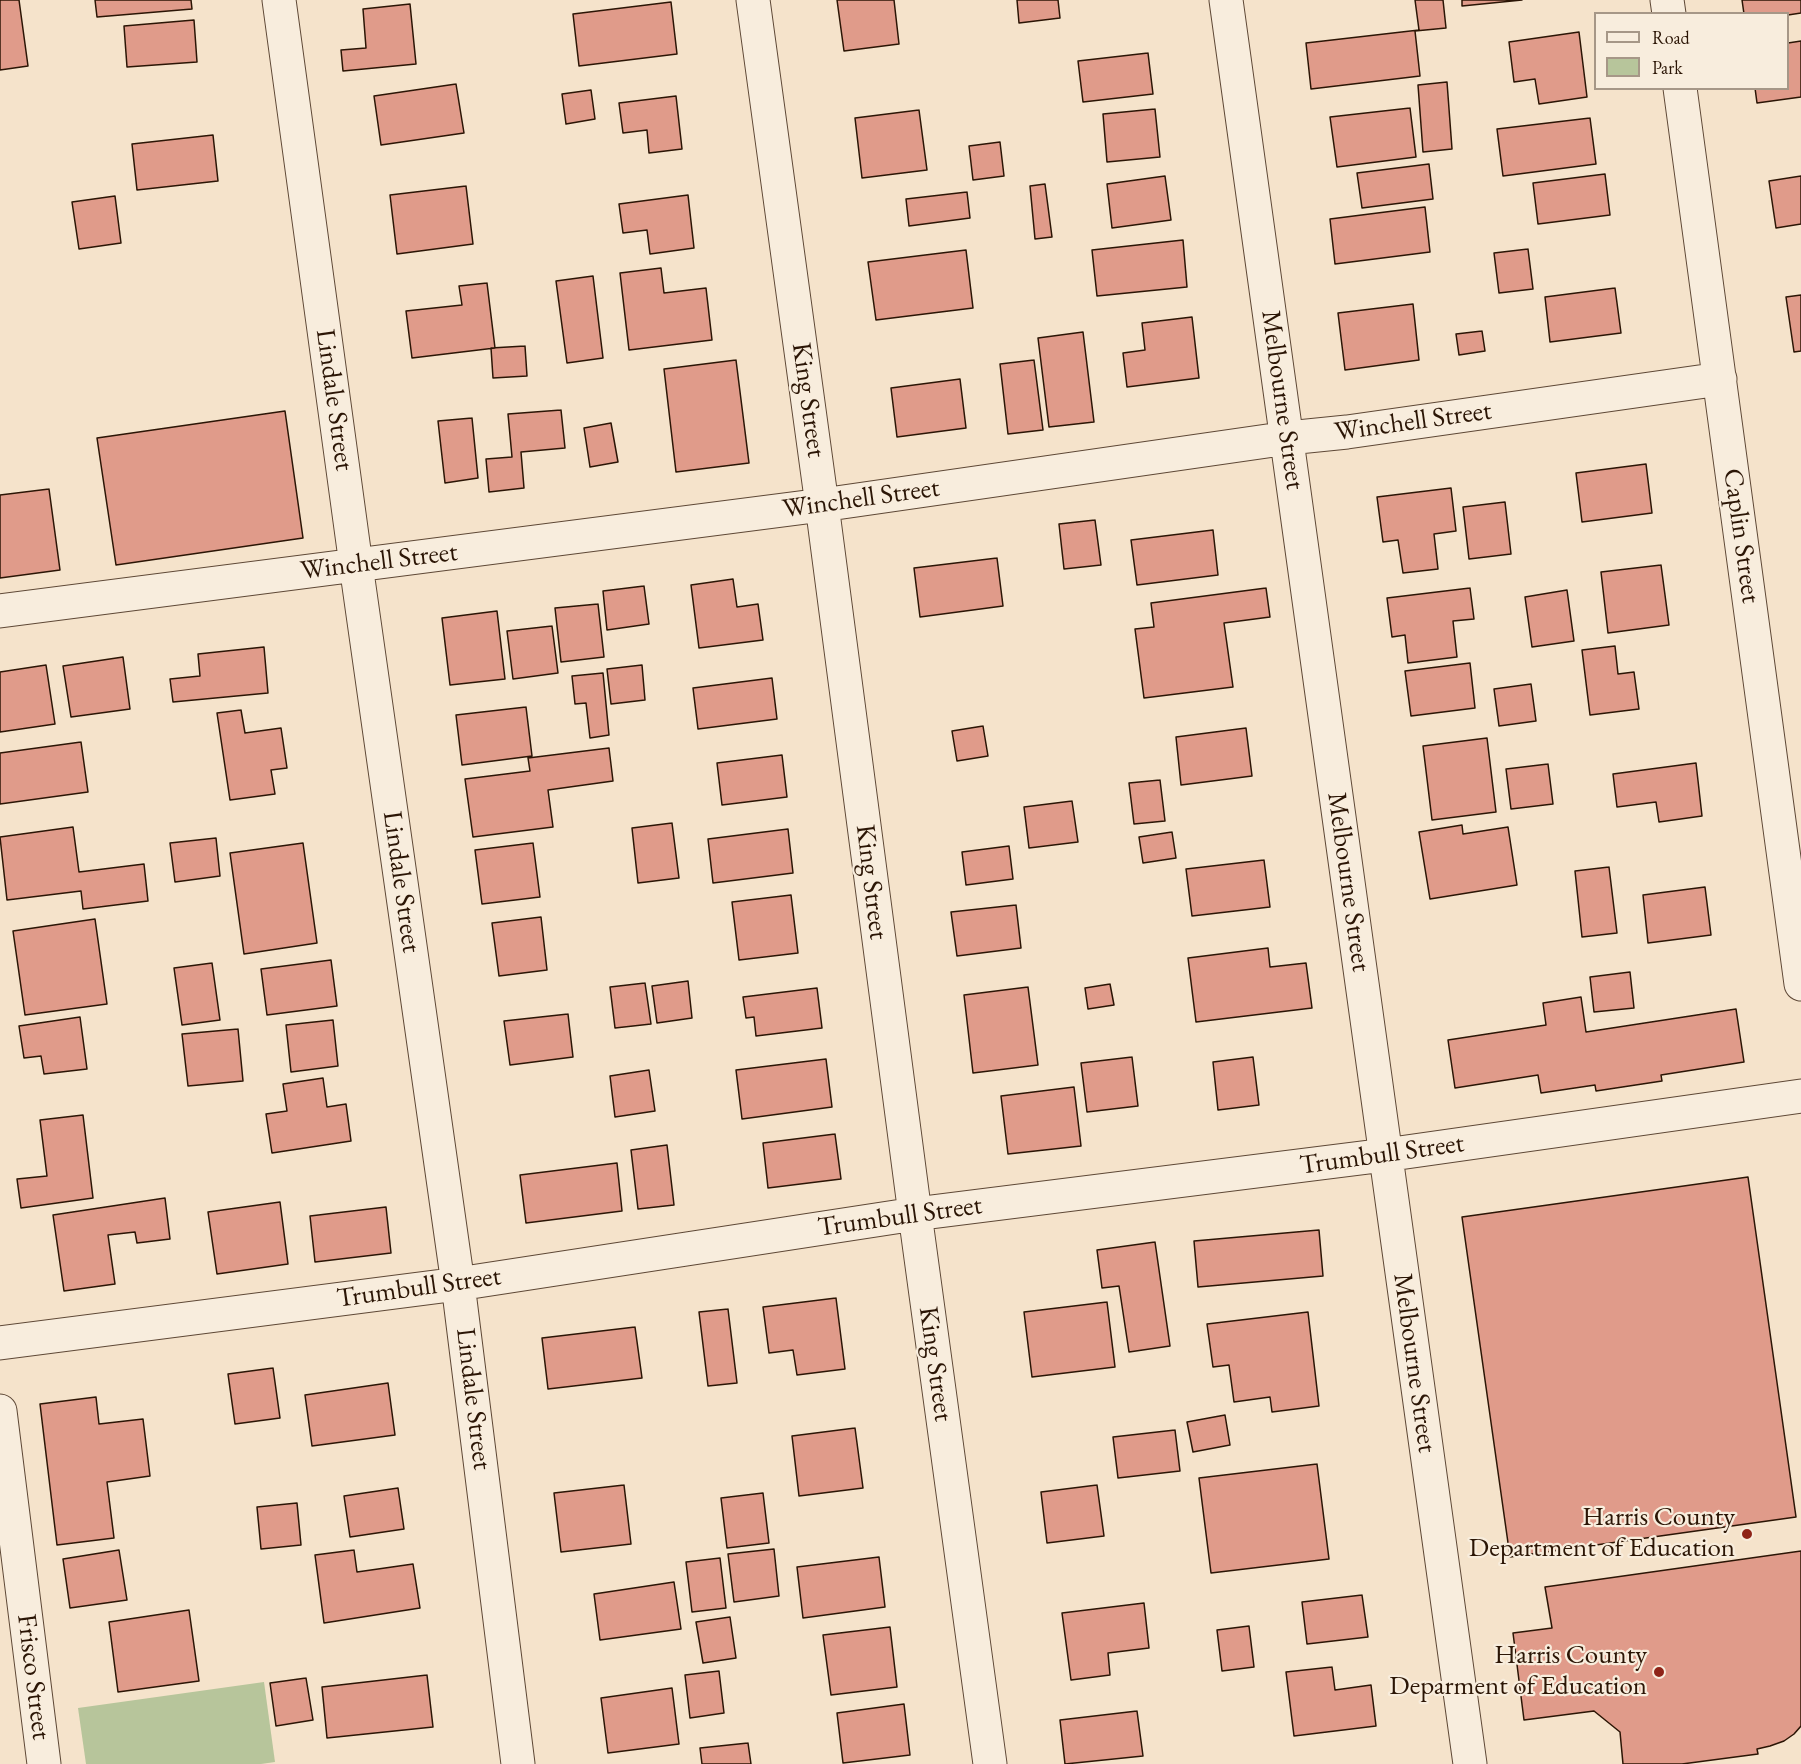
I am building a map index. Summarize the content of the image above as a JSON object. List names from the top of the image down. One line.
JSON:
{"streets":{"street":["Lindale Street","King Street","Melbourne Street","Winchell Street","Caplin Street","Trumbull Street","Frisco Street"]},"crossings":[["Lindale Street","Winchell Street"],["Lindale Street","Trumbull Street"],["King Street","Winchell Street"],["King Street","Trumbull Street"],["Melbourne Street","Winchell Street"],["Melbourne Street","Trumbull Street"],["Winchell Street","Caplin Street"]],"places":["Harris County Department of Education","Harris County Deparment of Education"],"legend":["Road","Park"]}
